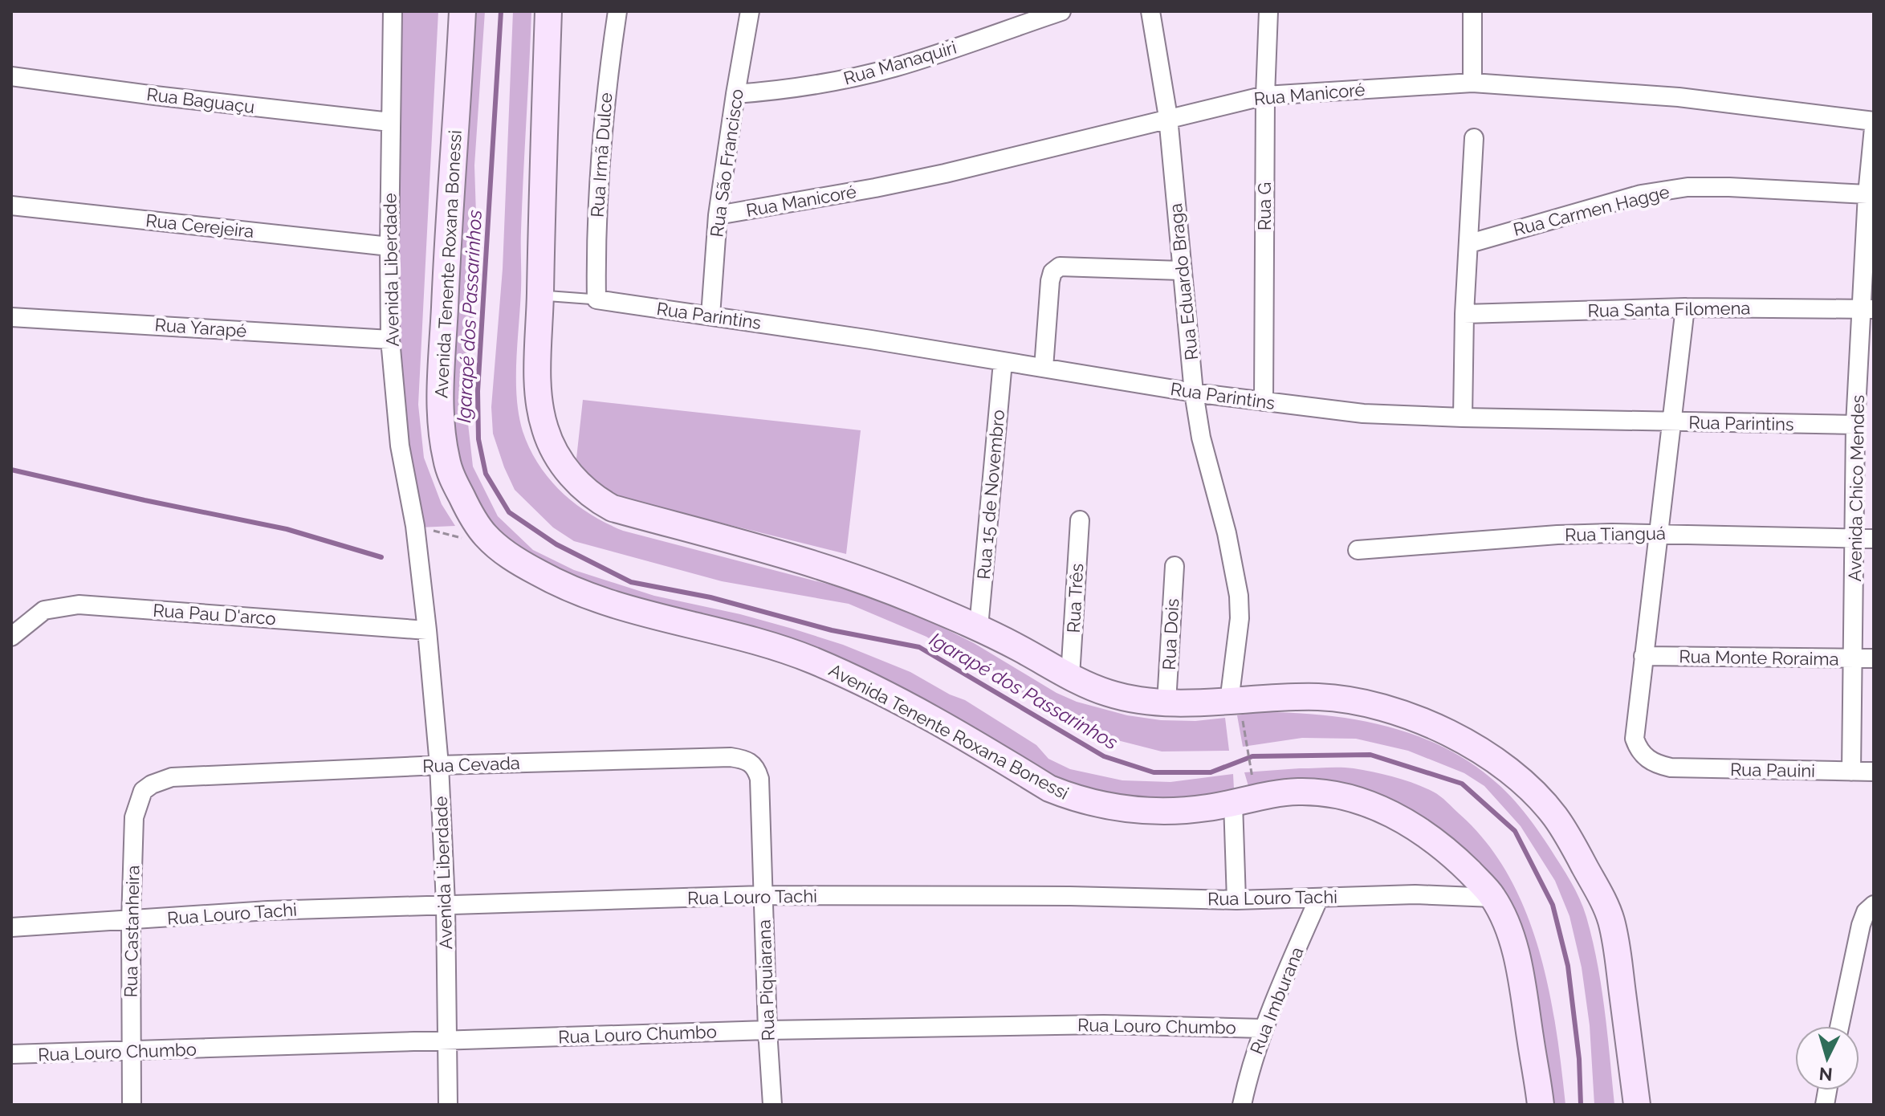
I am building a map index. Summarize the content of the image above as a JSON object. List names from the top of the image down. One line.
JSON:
{"streets":{"street":["Rua Manaquiri","Rua Manicoré","Rua Baguaçu","Rua Irmã Dulce","Rua São Francisco","Rua G","Rua Carmen Hagge","Rua Cerejeira","Avenida Tenente Roxana Bonessi","Avenida Liberdade","Rua Eduardo Braga","Rua Santa Filomena","Rua Parintins","Rua Yarapé","Avenida Chico Mendes","Rua 15 de Novembro","Rua Tianguá","Rua Três","Rua Pau D'arco","Rua Dois","Rua Monte Roraima","Rua Cevada","Rua Pauini","Rua Louro Tachi","Rua Castanheira","Rua Piquiarana","Rua Imburana","Rua Louro Chumbo"]},"crossings":[["Rua Manaquiri","Rua São Francisco"],["Rua Manicoré","Rua São Francisco"],["Rua Manicoré","Rua G"],["Rua Manicoré","Rua Eduardo Braga"],["Rua Baguaçu","Avenida Liberdade"],["Rua Irmã Dulce","Rua Parintins"],["Rua São Francisco","Rua Parintins"],["Rua G","Rua Parintins"],["Rua Carmen Hagge","Avenida Chico Mendes"],["Rua Cerejeira","Avenida Liberdade"],["Avenida Tenente Roxana Bonessi","Rua Louro Tachi"],["Avenida Liberdade","Rua Yarapé"],["Avenida Liberdade","Rua Pau D'arco"],["Avenida Liberdade","Rua Cevada"],["Avenida Liberdade","Rua Louro Tachi"],["Avenida Liberdade","Rua Louro Chumbo"],["Rua Eduardo Braga","Rua Parintins"],["Rua Santa Filomena","Avenida Chico Mendes"],["Rua Parintins","Avenida Chico Mendes"],["Rua Parintins","Rua 15 de Novembro"],["Avenida Chico Mendes","Rua Tianguá"],["Avenida Chico Mendes","Rua Monte Roraima"],["Avenida Chico Mendes","Rua Pauini"],["Rua Monte Roraima","Rua Pauini"],["Rua Cevada","Rua Castanheira"],["Rua Cevada","Rua Piquiarana"],["Rua Louro Tachi","Rua Castanheira"],["Rua Louro Tachi","Rua Piquiarana"],["Rua Louro Tachi","Rua Imburana"],["Rua Castanheira","Rua Louro Chumbo"],["Rua Piquiarana","Rua Louro Chumbo"],["Rua Imburana","Rua Louro Chumbo"]],"water":["Igarapé dos Passarinhos"],"north":"bottom"}
